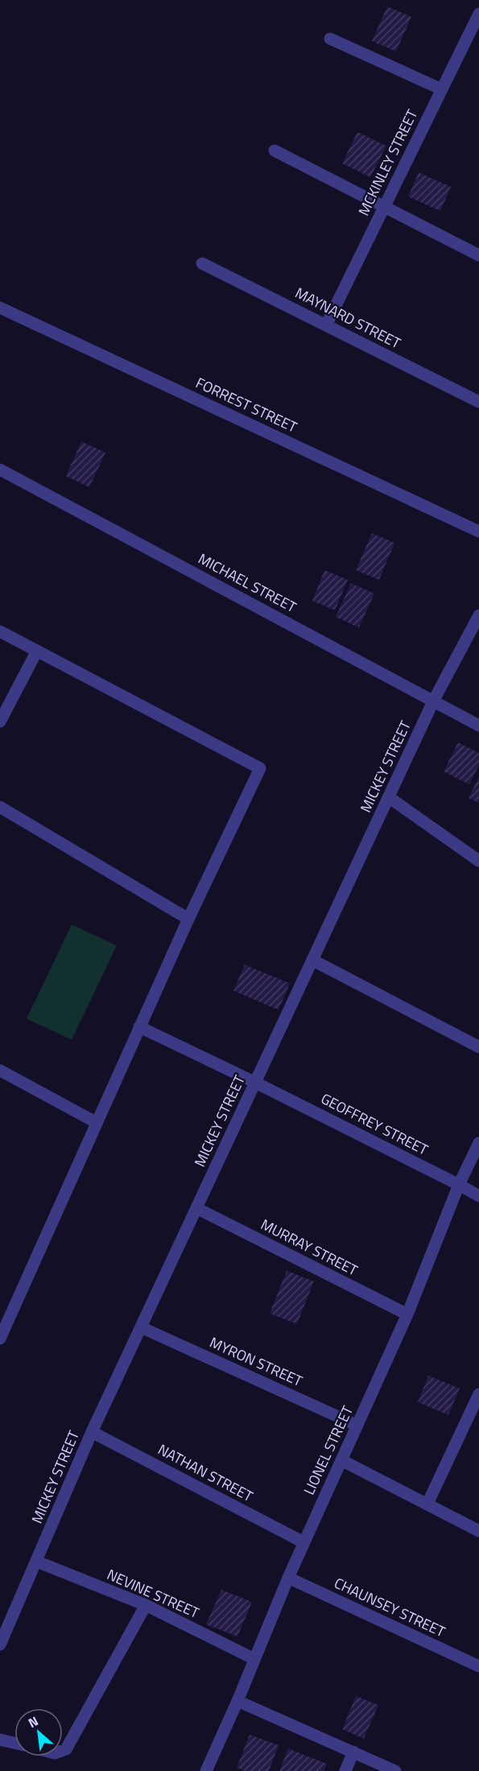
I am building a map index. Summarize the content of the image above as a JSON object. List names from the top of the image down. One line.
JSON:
{"streets":{"street":["MCKINLEY STREET","MAYNARD STREET","FORREST STREET","MICHAEL STREET","MICKEY STREET","GEOFFREY STREET","MURRAY STREET","MYRON STREET","LIONEL STREET","NATHAN STREET","NEVINE STREET","CHAUNSEY STREET"]},"crossings":[["MCKINLEY STREET","MAYNARD STREET"],["MICHAEL STREET","MICKEY STREET"],["MICKEY STREET","GEOFFREY STREET"],["MICKEY STREET","MURRAY STREET"],["MICKEY STREET","MYRON STREET"],["MICKEY STREET","NATHAN STREET"],["MICKEY STREET","NEVINE STREET"],["GEOFFREY STREET","LIONEL STREET"],["MURRAY STREET","LIONEL STREET"],["MYRON STREET","LIONEL STREET"],["LIONEL STREET","NATHAN STREET"],["LIONEL STREET","NEVINE STREET"],["LIONEL STREET","CHAUNSEY STREET"]],"north":"top left"}
